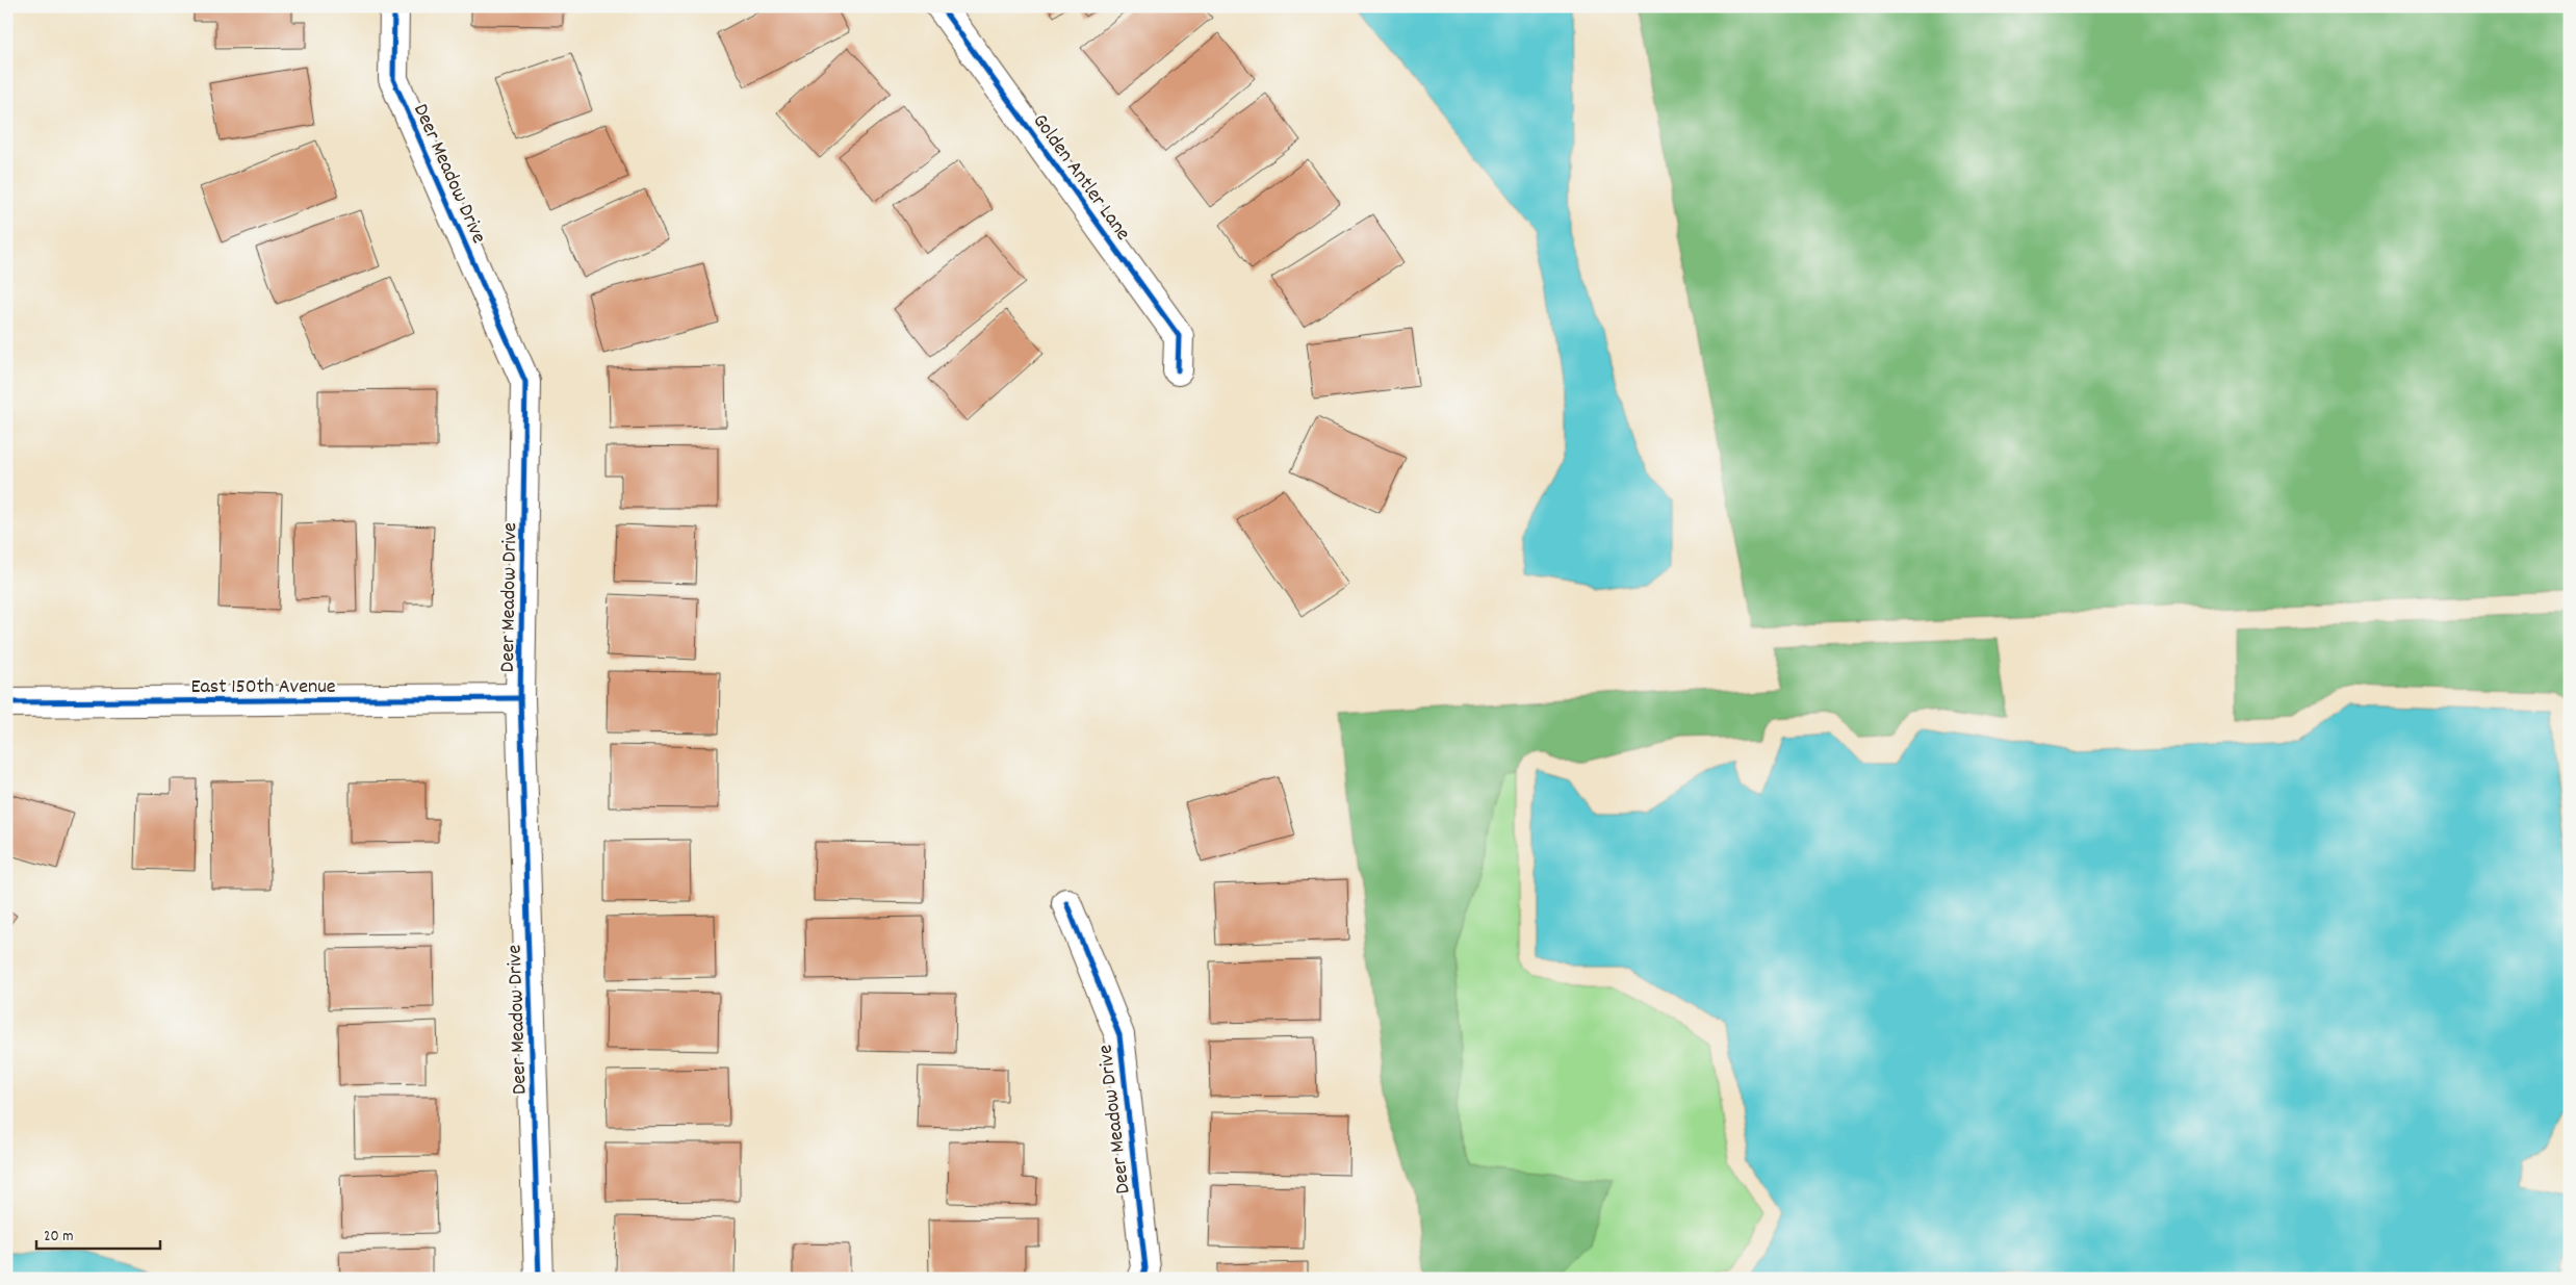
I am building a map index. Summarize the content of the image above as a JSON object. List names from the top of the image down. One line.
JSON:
{"streets":{"street":["Deer Meadow Drive","Golden Antler Lane","East 150th Avenue"]},"crossings":[["Deer Meadow Drive","East 150th Avenue"]],"scale_bar":"20 m"}
